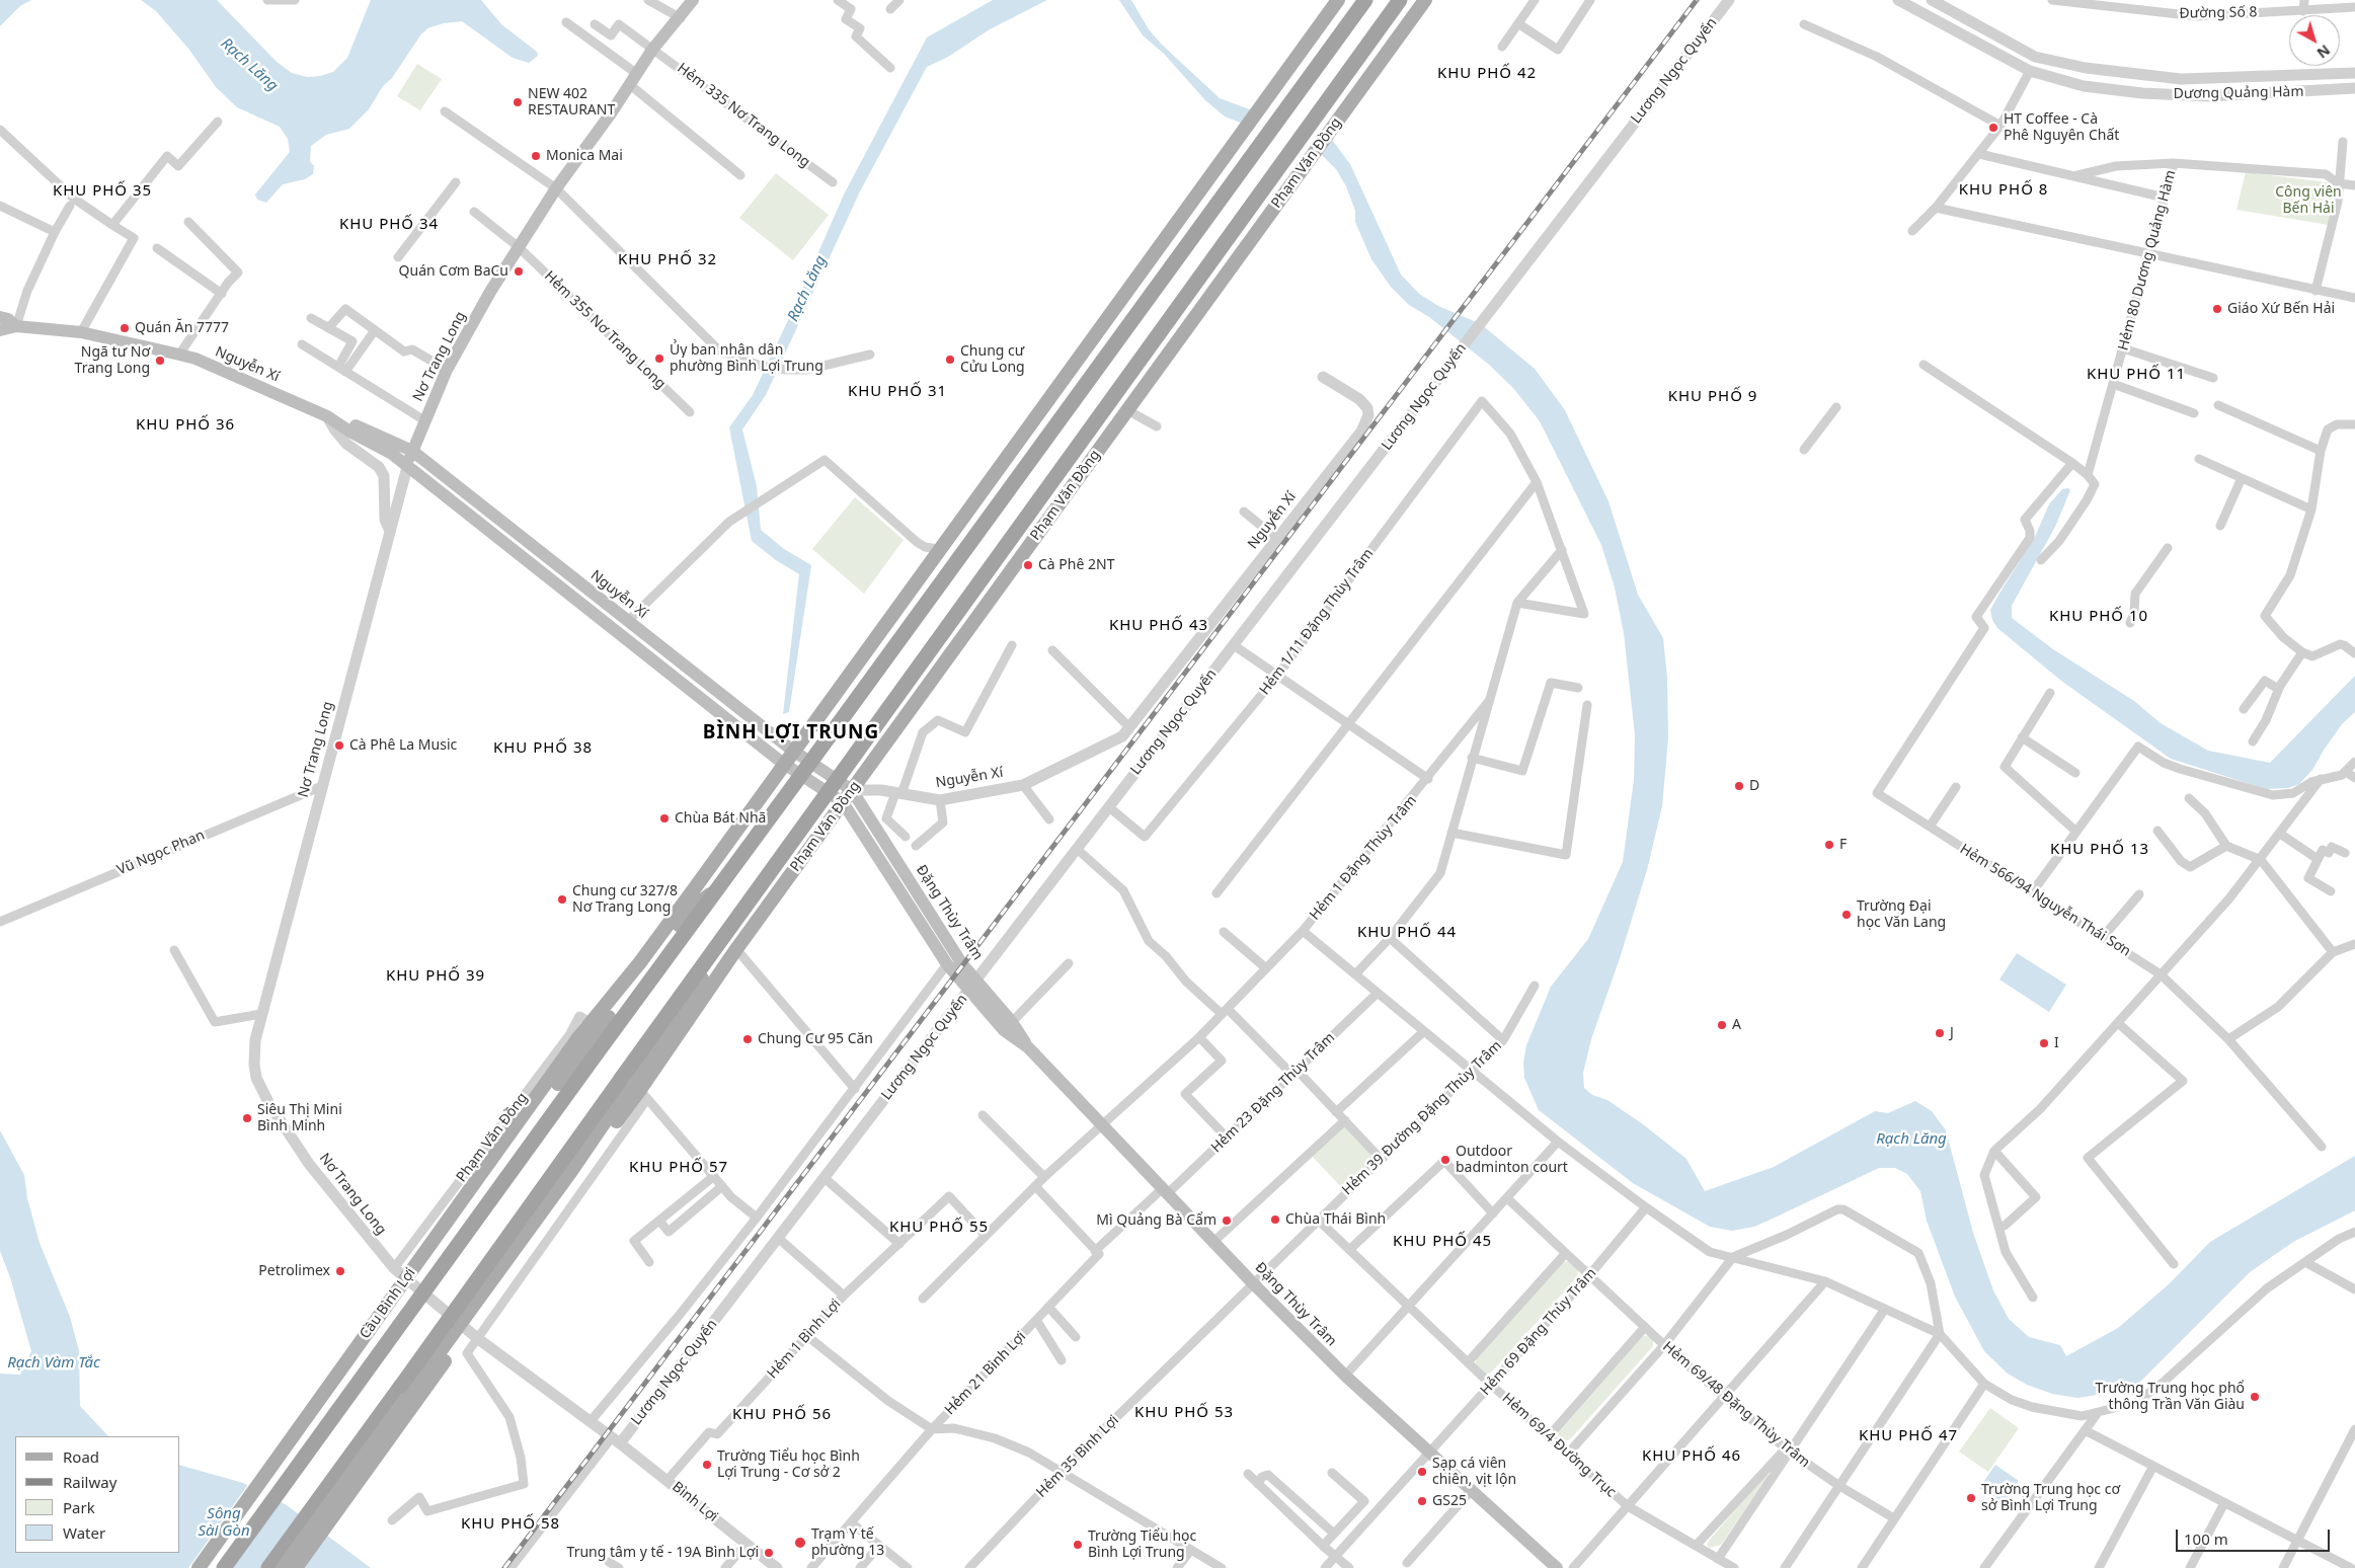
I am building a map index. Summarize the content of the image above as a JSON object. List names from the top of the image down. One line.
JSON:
{"streets":{"highway":["Phạm Văn Đồng","Cầu Bình Lợi"],"main road":["Nơ Trang Long","Nguyễn Xí","Đặng Thùy Trâm"],"street":["Đường Số 8","Lương Ngọc Quyến","Dương Quảng Hàm","Hẻm 335 Nơ Trang Long","Hẻm 80 Dương Quảng Hàm","Hẻm 355 Nơ Trang Long","Hẻm 1/11 Đặng Thùy Trâm","Vũ Ngọc Phan","Hẻm 1 Đặng Thùy Trâm","Hẻm 566/94 Nguyễn Thái Sơn","Hẻm 23 Đặng Thùy Trâm","Hẻm 39 Đường Đặng Thùy Trâm","Hẻm 69 Đặng Thùy Trâm","Hẻm 1 Bình Lợi","Hẻm 21 Bình Lợi","Hẻm 69/48 Đặng Thùy Trâm","Hẻm 69/4 Đường Trục","Hẻm 35 Bình Lợi","Bình Lợi"]},"crossings":[["Lương Ngọc Quyến","Nơ Trang Long"],["Lương Ngọc Quyến","Hẻm 1/11 Đặng Thùy Trâm"],["Lương Ngọc Quyến","Đặng Thùy Trâm"],["Lương Ngọc Quyến","Bình Lợi"],["Hẻm 335 Nơ Trang Long","Nơ Trang Long"],["Phạm Văn Đồng","Nơ Trang Long"],["Phạm Văn Đồng","Nguyễn Xí"],["Phạm Văn Đồng","Đặng Thùy Trâm"],["Phạm Văn Đồng","Cầu Bình Lợi"],["Hẻm 355 Nơ Trang Long","Nơ Trang Long"],["Nơ Trang Long","Nguyễn Xí"],["Nơ Trang Long","Vũ Ngọc Phan"],["Nơ Trang Long","Bình Lợi"],["Nguyễn Xí","Đặng Thùy Trâm"],["Hẻm 1 Đặng Thùy Trâm","Đặng Thùy Trâm"],["Hẻm 1 Đặng Thùy Trâm","Hẻm 1 Bình Lợi"],["Đặng Thùy Trâm","Hẻm 23 Đặng Thùy Trâm"],["Đặng Thùy Trâm","Hẻm 39 Đường Đặng Thùy Trâm"],["Đặng Thùy Trâm","Hẻm 69 Đặng Thùy Trâm"],["Đặng Thùy Trâm","Hẻm 21 Bình Lợi"],["Đặng Thùy Trâm","Hẻm 35 Bình Lợi"],["Hẻm 23 Đặng Thùy Trâm","Hẻm 21 Bình Lợi"],["Hẻm 39 Đường Đặng Thùy Trâm","Hẻm 69/4 Đường Trục"],["Hẻm 39 Đường Đặng Thùy Trâm","Hẻm 35 Bình Lợi"],["Hẻm 69 Đặng Thùy Trâm","Hẻm 69/48 Đặng Thùy Trâm"],["Hẻm 69 Đặng Thùy Trâm","Hẻm 69/4 Đường Trục"],["Hẻm 1 Bình Lợi","Bình Lợi"]],"districts":["KHU PHỐ 42","KHU PHỐ 8","KHU PHỐ 35","KHU PHỐ 34","KHU PHỐ 32","KHU PHỐ 11","KHU PHỐ 31","KHU PHỐ 9","KHU PHỐ 36","KHU PHỐ 10","KHU PHỐ 43","BÌNH LỢI TRUNG","KHU PHỐ 38","KHU PHỐ 13","KHU PHỐ 44","KHU PHỐ 39","KHU PHỐ 57","KHU PHỐ 55","KHU PHỐ 45","KHU PHỐ 53","KHU PHỐ 56","KHU PHỐ 47","KHU PHỐ 46","KHU PHỐ 58"],"water":["Rạch Lăng","Rạch Vàm Tắc","Sông Sài Gòn"],"parks":["Công viên Bến Hải"],"places":["NEW 402 RESTAURANT","HT Coffee - Cà Phê Nguyên Chất","Monica Mai","Quán Cơm BaCu","Giáo Xứ Bến Hải","Quán Ăn 7777","Ủy ban nhân dân phường Bình Lợi Trung","Chung cư Cửu Long","Ngã tư Nơ Trang Long","Cà Phê 2NT","Cà Phê La Music","D","Chùa Bát Nhã","F","Chung cư 327/8 Nơ Trang Long","Trường Đại học Văn Lang","A","J","Chung Cư 95 Căn","I","Siêu Thị Mini Bình Minh","Outdoor badminton court","Chùa Thái Bình","Mì Quảng Bà Cẩm","Petrolimex","Trường Trung học phổ thông Trần Văn Giàu","Trường Tiểu học Bình Lợi Trung - Cơ sở 2","Sạp cá viên chiên, vịt lộn","Trường Trung học cơ sở Bình Lợi Trung","GS25","Trạm Y tế phường 13","Trường Tiểu học Bình Lợi Trung","Trung tâm y tế - 19A Bình Lợi"],"legend":["Road","Railway","Park","Water"],"scale_bar":"100 m","north":"bottom right"}
